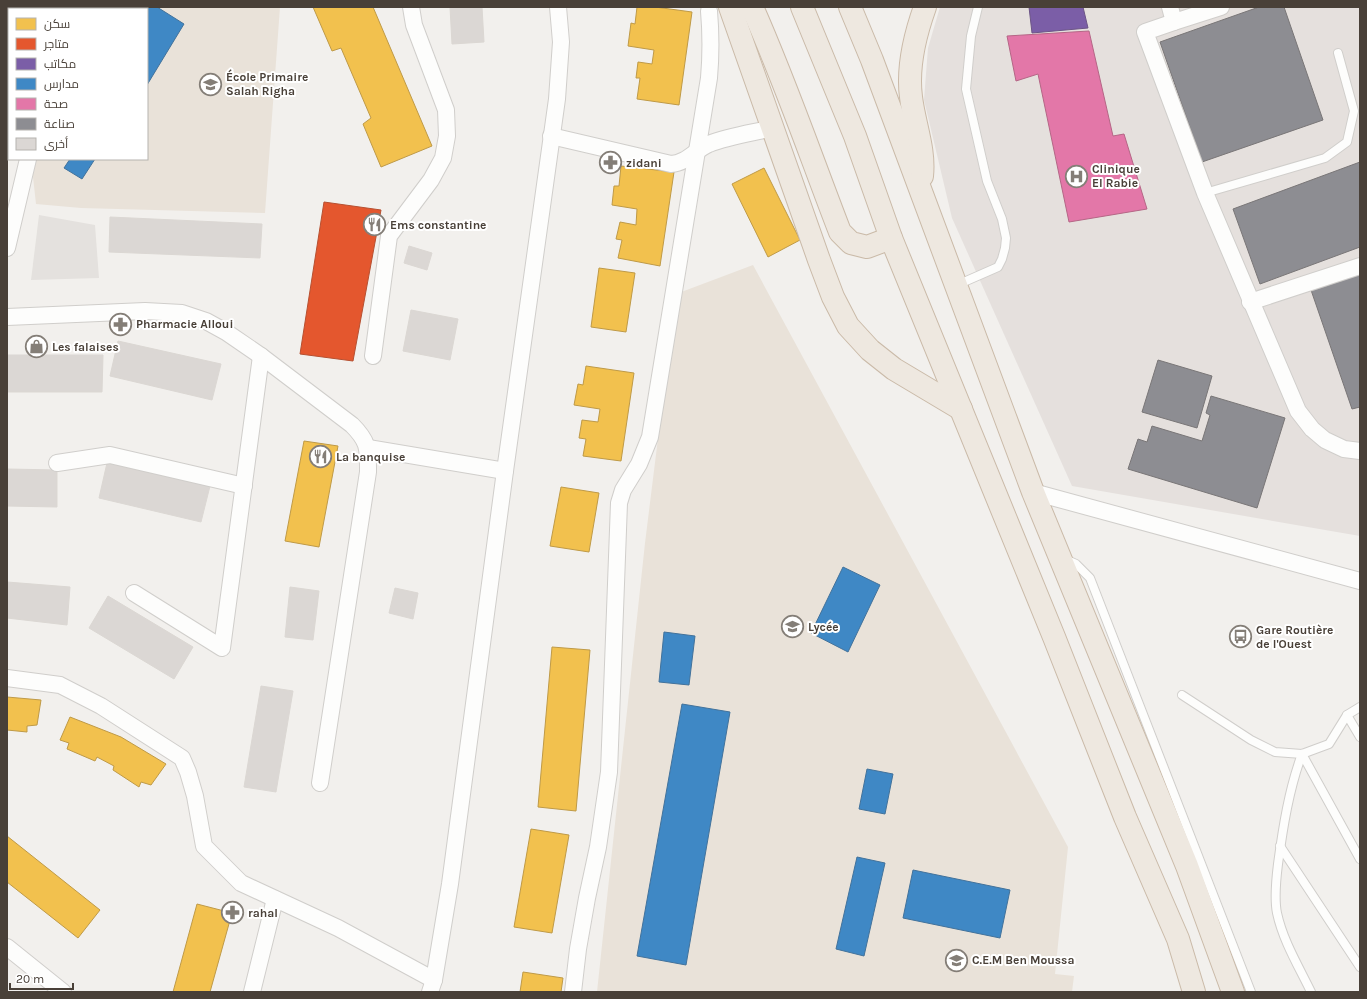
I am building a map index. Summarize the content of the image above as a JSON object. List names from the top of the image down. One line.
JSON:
{"places":{"school or university":["École Primaire Salah Righa","Lycée","C.E.M Ben Moussa"],"pharmacy":["zidani","Pharmacie Alloui","rahal"],"hospital":["Clinique El Rabie"],"restaurant":["Ems constantine","La banquise"],"shop":["Les falaises"],"bus stop":["Gare Routière de l'Ouest"]},"legend":["سكن","متاجر","مكاتب","مدارس","صحة","صناعة","أخرى"],"scale_bar":"20 m"}
